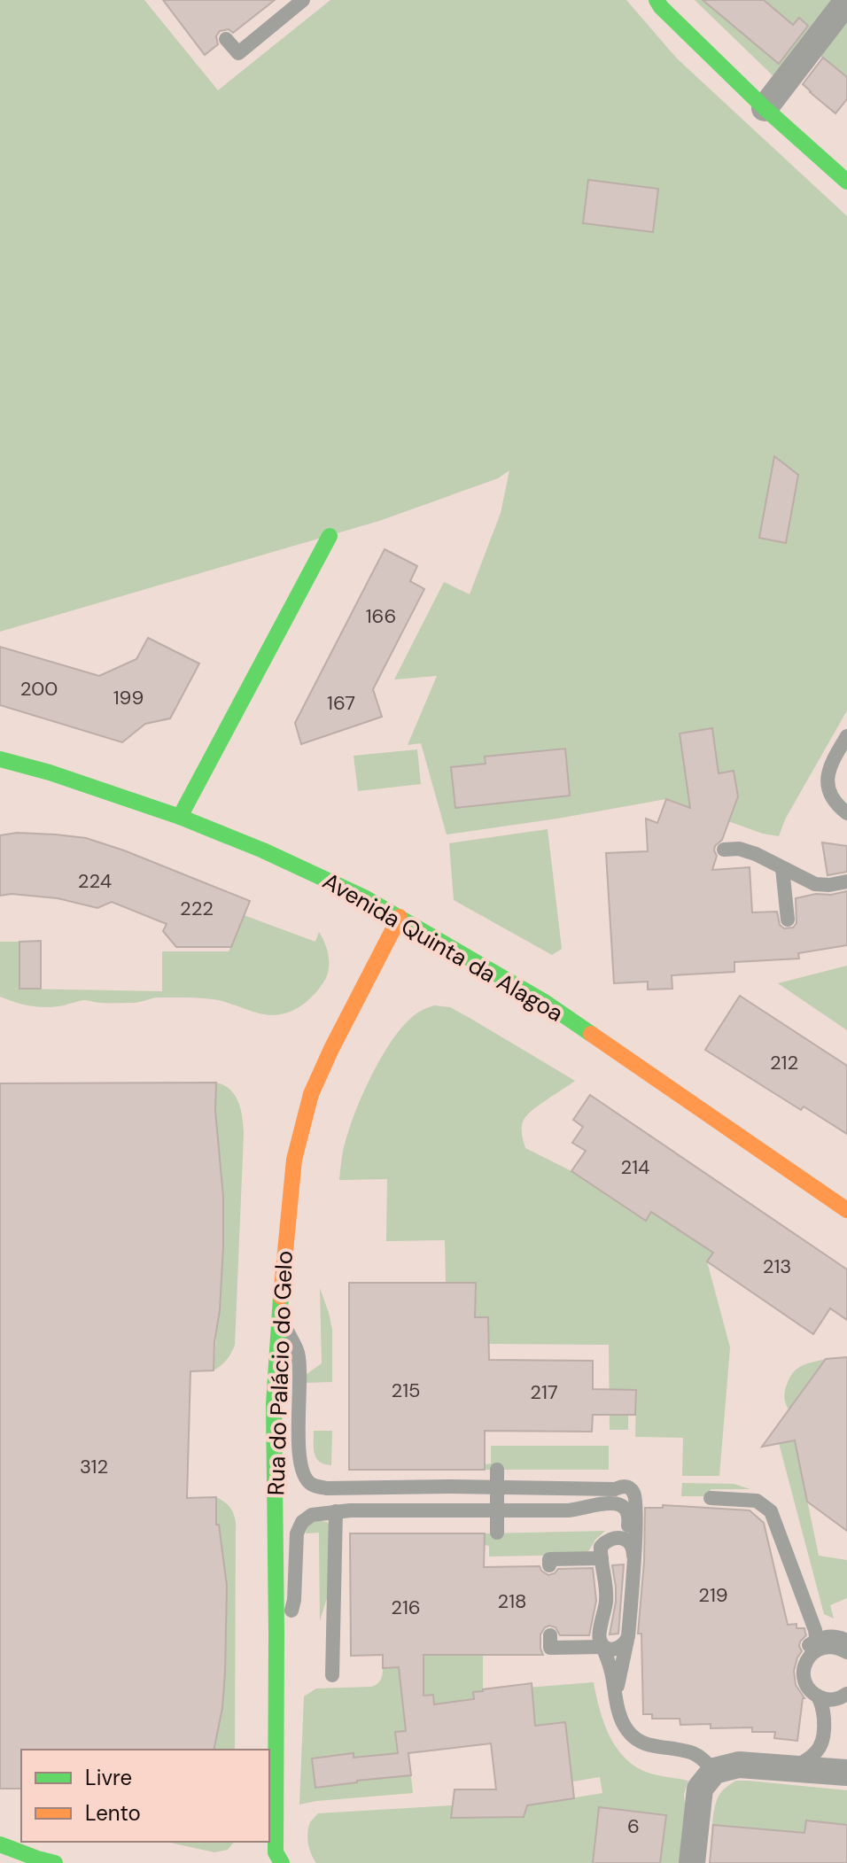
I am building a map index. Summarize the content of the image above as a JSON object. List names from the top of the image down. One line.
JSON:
{"streets":{"street":["Avenida Quinta da Alagoa","Rua do Palácio do Gelo"]},"crossings":[["Avenida Quinta da Alagoa","Rua do Palácio do Gelo"]],"house_numbers":["166","200","199","167","224","222","212","214","213","215","217","312","219","218","216","6"],"legend":["Livre","Lento"]}
